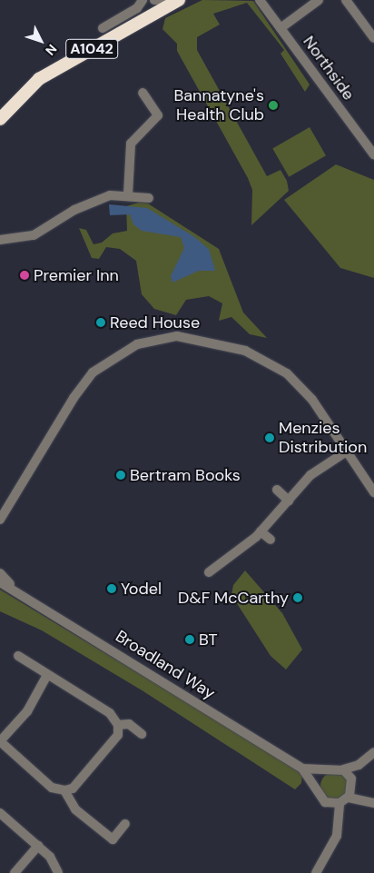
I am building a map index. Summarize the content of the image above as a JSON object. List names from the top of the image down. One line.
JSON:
{"streets":{"highway":["A1042"],"street":["Northside","Broadland Way"]},"places":["Bannatyne's Health Club","Premier Inn","Reed House","Menzies Distribution","Bertram Books","Yodel","D&F McCarthy","BT"],"north":"bottom right"}
